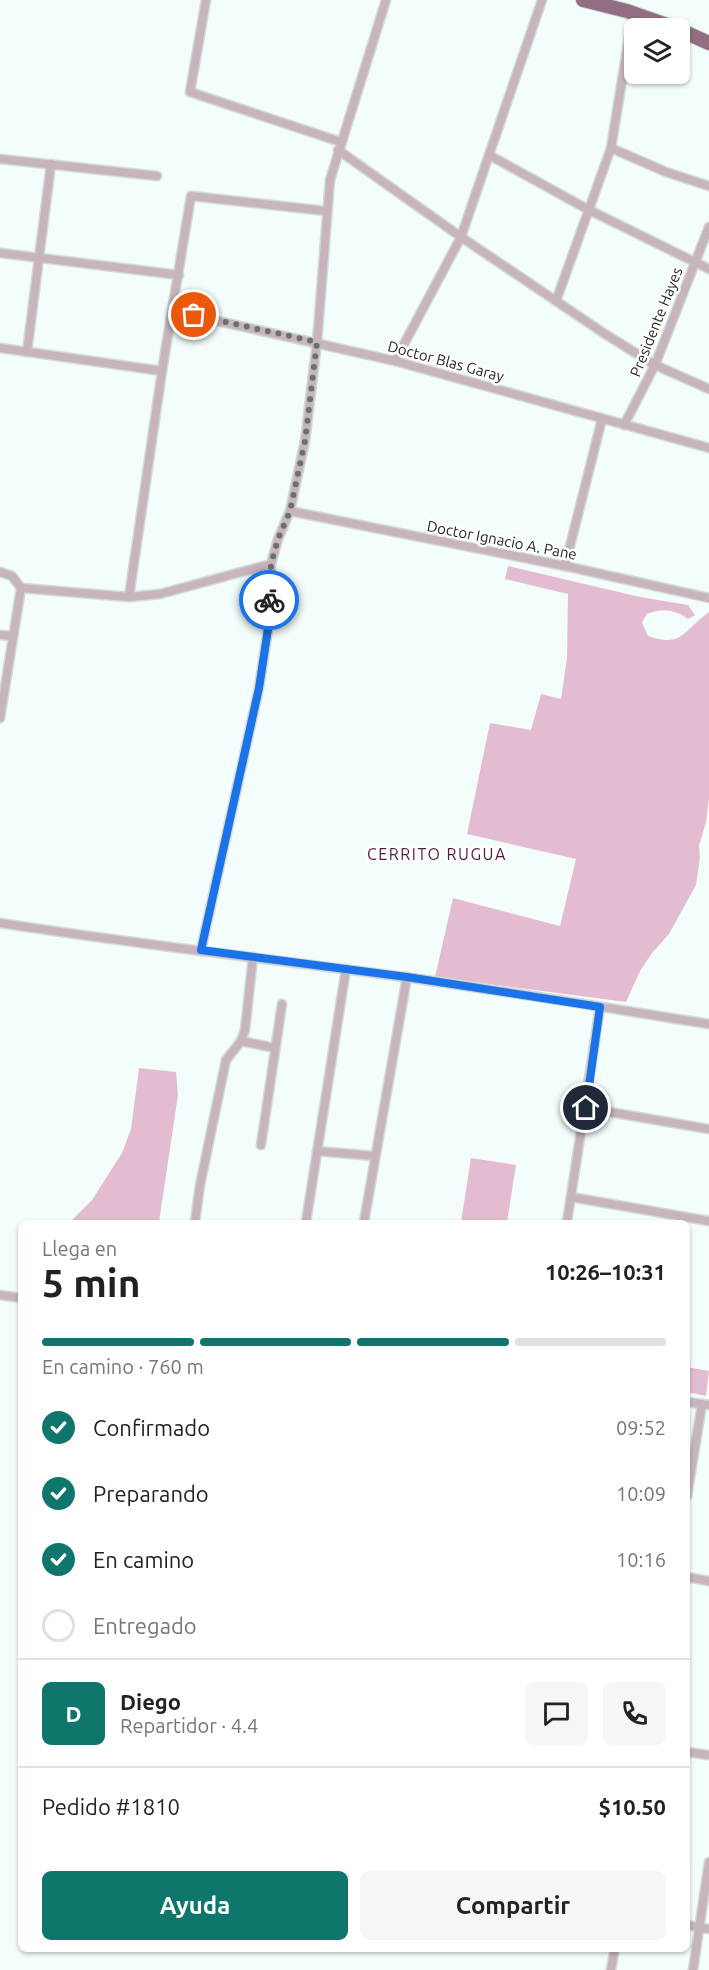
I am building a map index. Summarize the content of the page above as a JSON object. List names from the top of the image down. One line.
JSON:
{"streets":{"street":["Presidente Hayes","Doctor Blas Garay","Doctor Ignacio A. Pane"]},"crossings":[["Presidente Hayes","Doctor Blas Garay"]],"districts":["CERRITO RUGUA"],"page":{"heading":["5 min","Llega en","10:26–10:31"],"panel":["Diego","Repartidor · 4.4","Pedido #1810","$10.50"],"bar":"En camino · 760 m","list":[["Confirmado","09:52"],["Preparando","10:09"],["En camino","10:16"],"Entregado"],"round":"D","buttons":["Ayuda","Compartir"]}}
